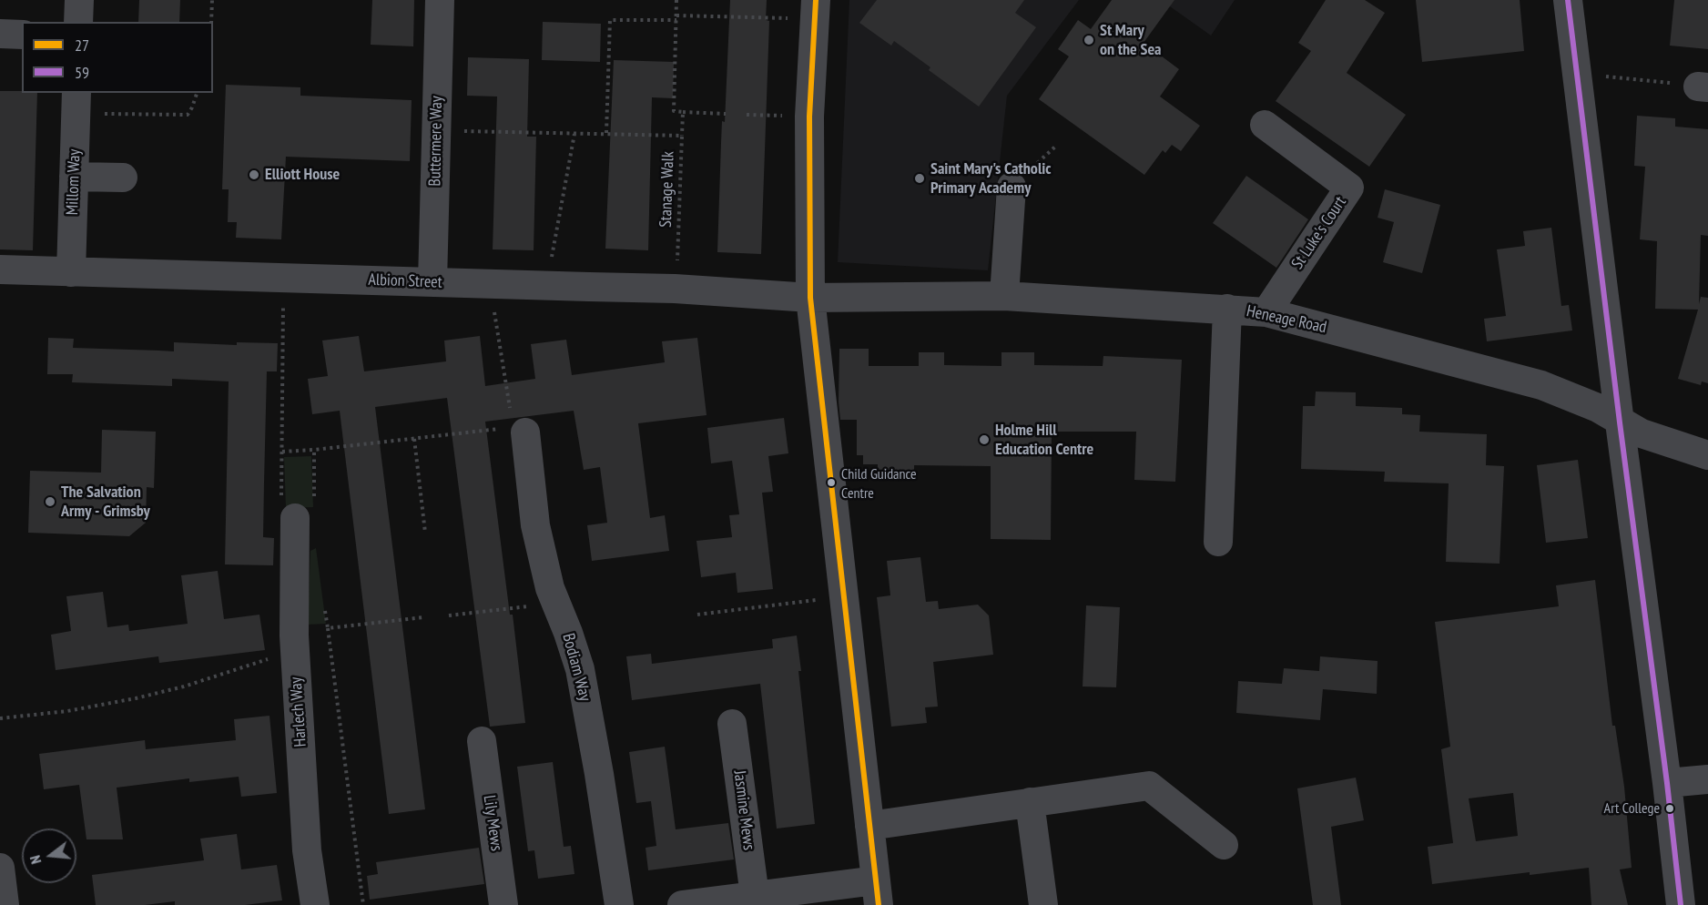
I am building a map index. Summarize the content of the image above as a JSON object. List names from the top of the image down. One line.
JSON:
{"streets":{"street":["Buttermere Way","Millom Way","St Luke's Court","Albion Street","Heneage Road","Bodiam Way","Harlech Way","Jasmine Mews","Lily Mews"],"path":["Stanage Walk"]},"crossings":[["Buttermere Way","Stanage Walk"],["Buttermere Way","Albion Street"],["Millom Way","Albion Street"],["Stanage Walk","Albion Street"],["St Luke's Court","Heneage Road"],["Albion Street","Heneage Road"]],"places":["St Mary on the Sea","Elliott House","Saint Mary's Catholic Primary Academy","Holme Hill Education Centre","Child Guidance Centre","The Salvation Army - Grimsby","Art College"],"lines":["transit line 27","transit line 59"],"legend":["27","59"],"north":"left"}
